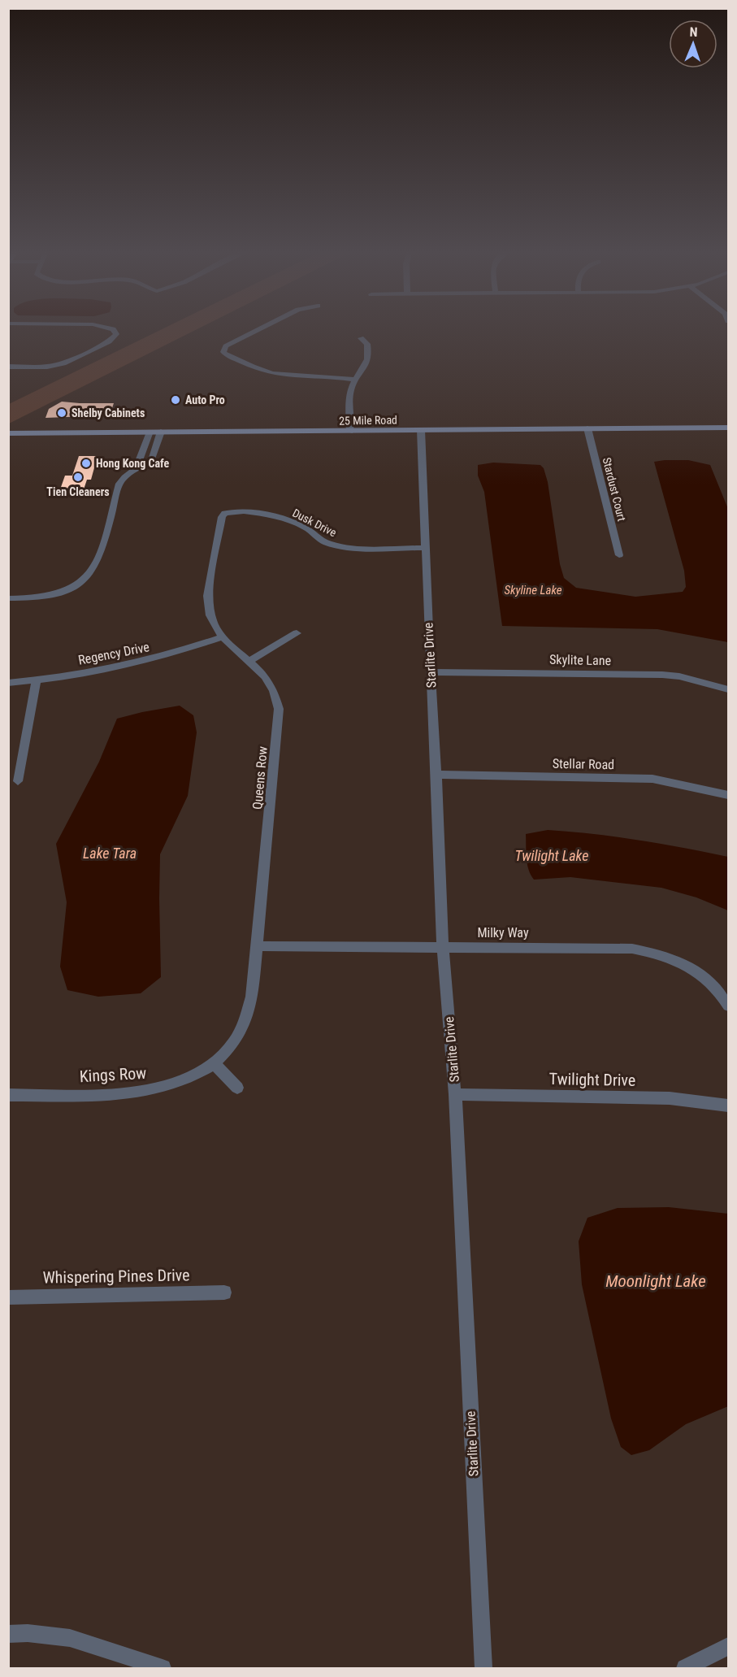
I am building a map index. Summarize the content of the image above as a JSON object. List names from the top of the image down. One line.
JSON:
{"streets":{"street":["25 Mile Road","Stardust Court","Dusk Drive","Regency Drive","Starlite Drive","Skylite Lane","Stellar Road","Queens Row","Milky Way","Kings Row","Twilight Drive","Whispering Pines Drive"]},"crossings":[["25 Mile Road","Stardust Court"],["25 Mile Road","Starlite Drive"],["Dusk Drive","Starlite Drive"],["Dusk Drive","Queens Row"],["Regency Drive","Queens Row"],["Starlite Drive","Skylite Lane"],["Starlite Drive","Stellar Road"],["Starlite Drive","Milky Way"],["Starlite Drive","Twilight Drive"],["Queens Row","Milky Way"],["Queens Row","Kings Row"]],"water":["Skyline Lake","Lake Tara","Twilight Lake","Moonlight Lake"],"places":["Auto Pro","Shelby Cabinets","Hong Kong Cafe","Tien Cleaners"],"north":"top"}
